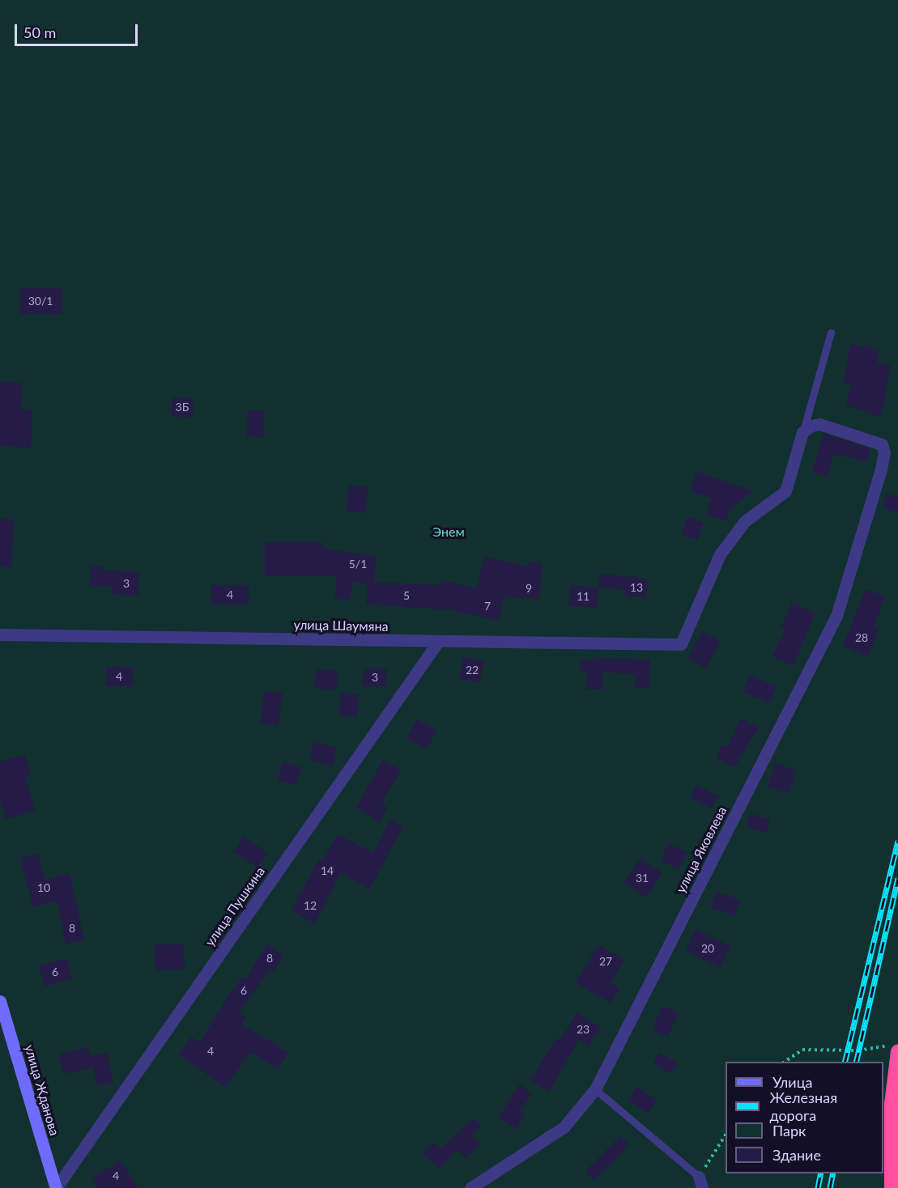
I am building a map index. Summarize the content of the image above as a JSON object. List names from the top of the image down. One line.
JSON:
{"streets":{"street":["улица Шаумяна","улица Яковлева","улица Пушкина","улица Жданова"]},"crossings":[["улица Шаумяна","улица Яковлева"],["улица Шаумяна","улица Пушкина"],["улица Пушкина","улица Жданова"]],"parks":["Энем"],"house_numbers":["30/1","3Б","5/1","3","13","9","4","5","11","7","28","22","4","3","14","31","10","12","8","20","8","27","6","6","23","4","4"],"legend":["Улица","Железная дорога","Парк","Здание"],"scale_bar":"50 m"}
